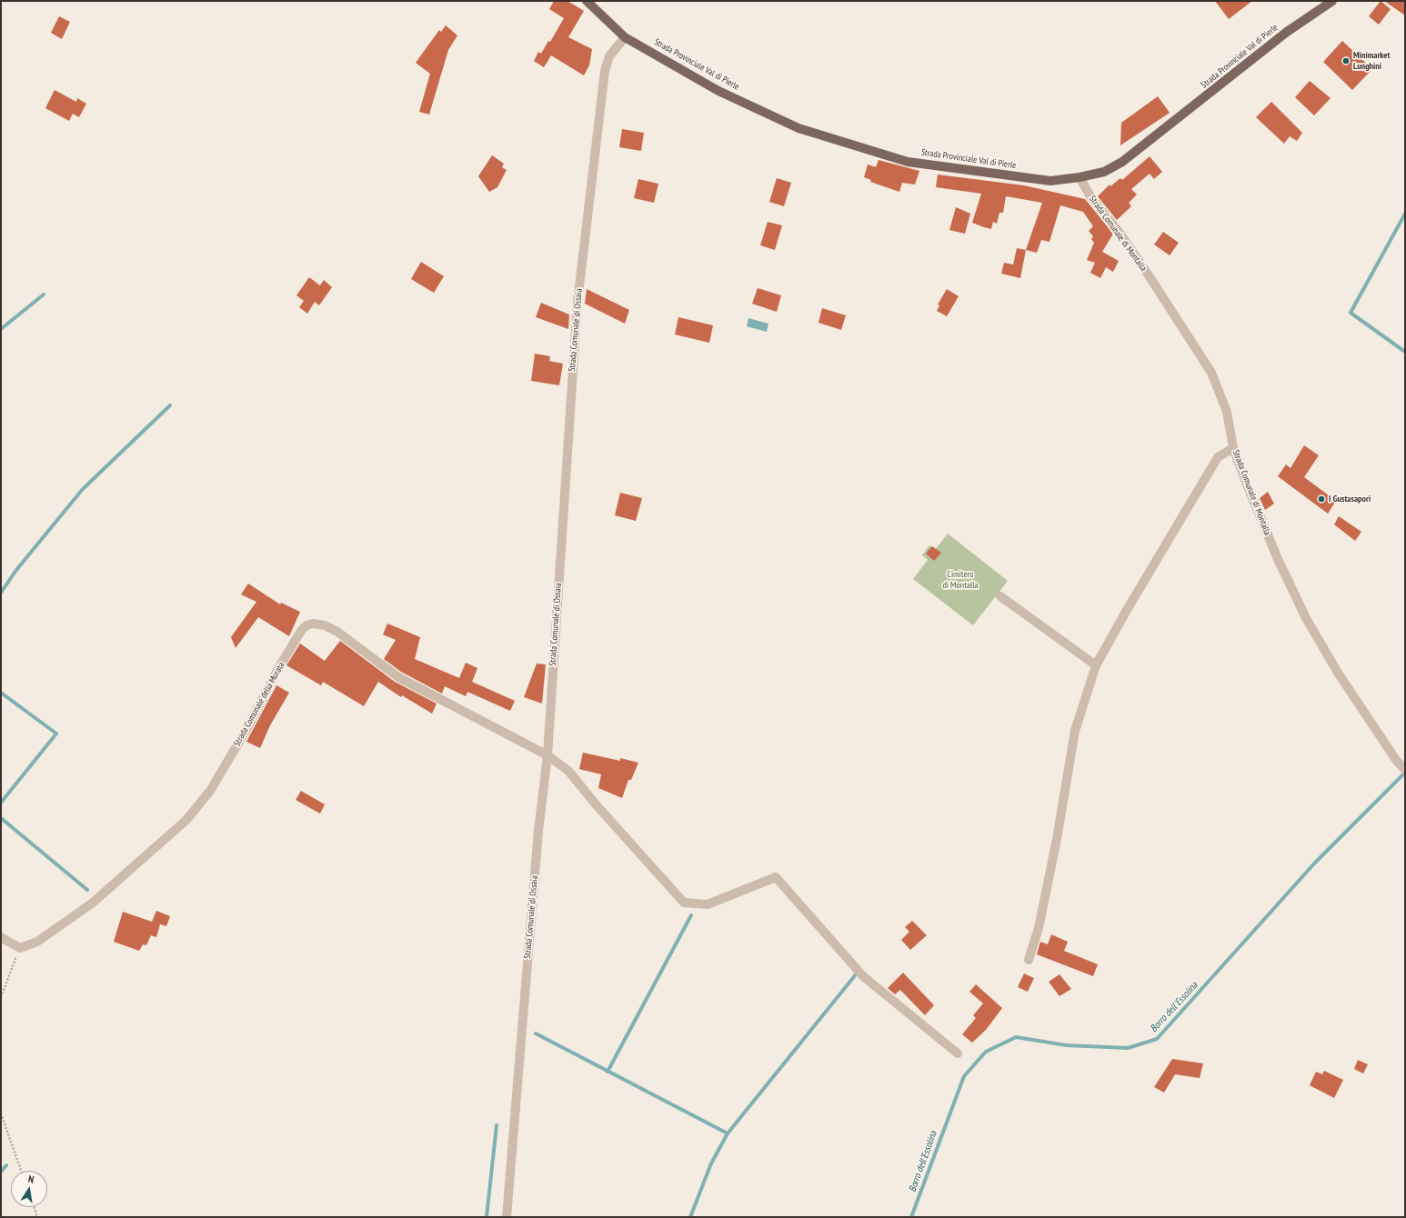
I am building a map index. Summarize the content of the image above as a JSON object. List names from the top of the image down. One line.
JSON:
{"streets":{"main road":["Strada Provinciale Val di Pierle"],"street":["Strada Comunale di Montalla","Strada Comunale di Ossaia","Strada Comunale della Murata"]},"crossings":[["Strada Provinciale Val di Pierle","Strada Comunale di Montalla"],["Strada Provinciale Val di Pierle","Strada Comunale di Ossaia"],["Strada Comunale di Ossaia","Strada Comunale della Murata"]],"water":["Borro dell'Essolina"],"parks":["Cimitero di Montalla"],"places":["Minimarket Lunghini","I Gustasapori"],"north":"top"}
